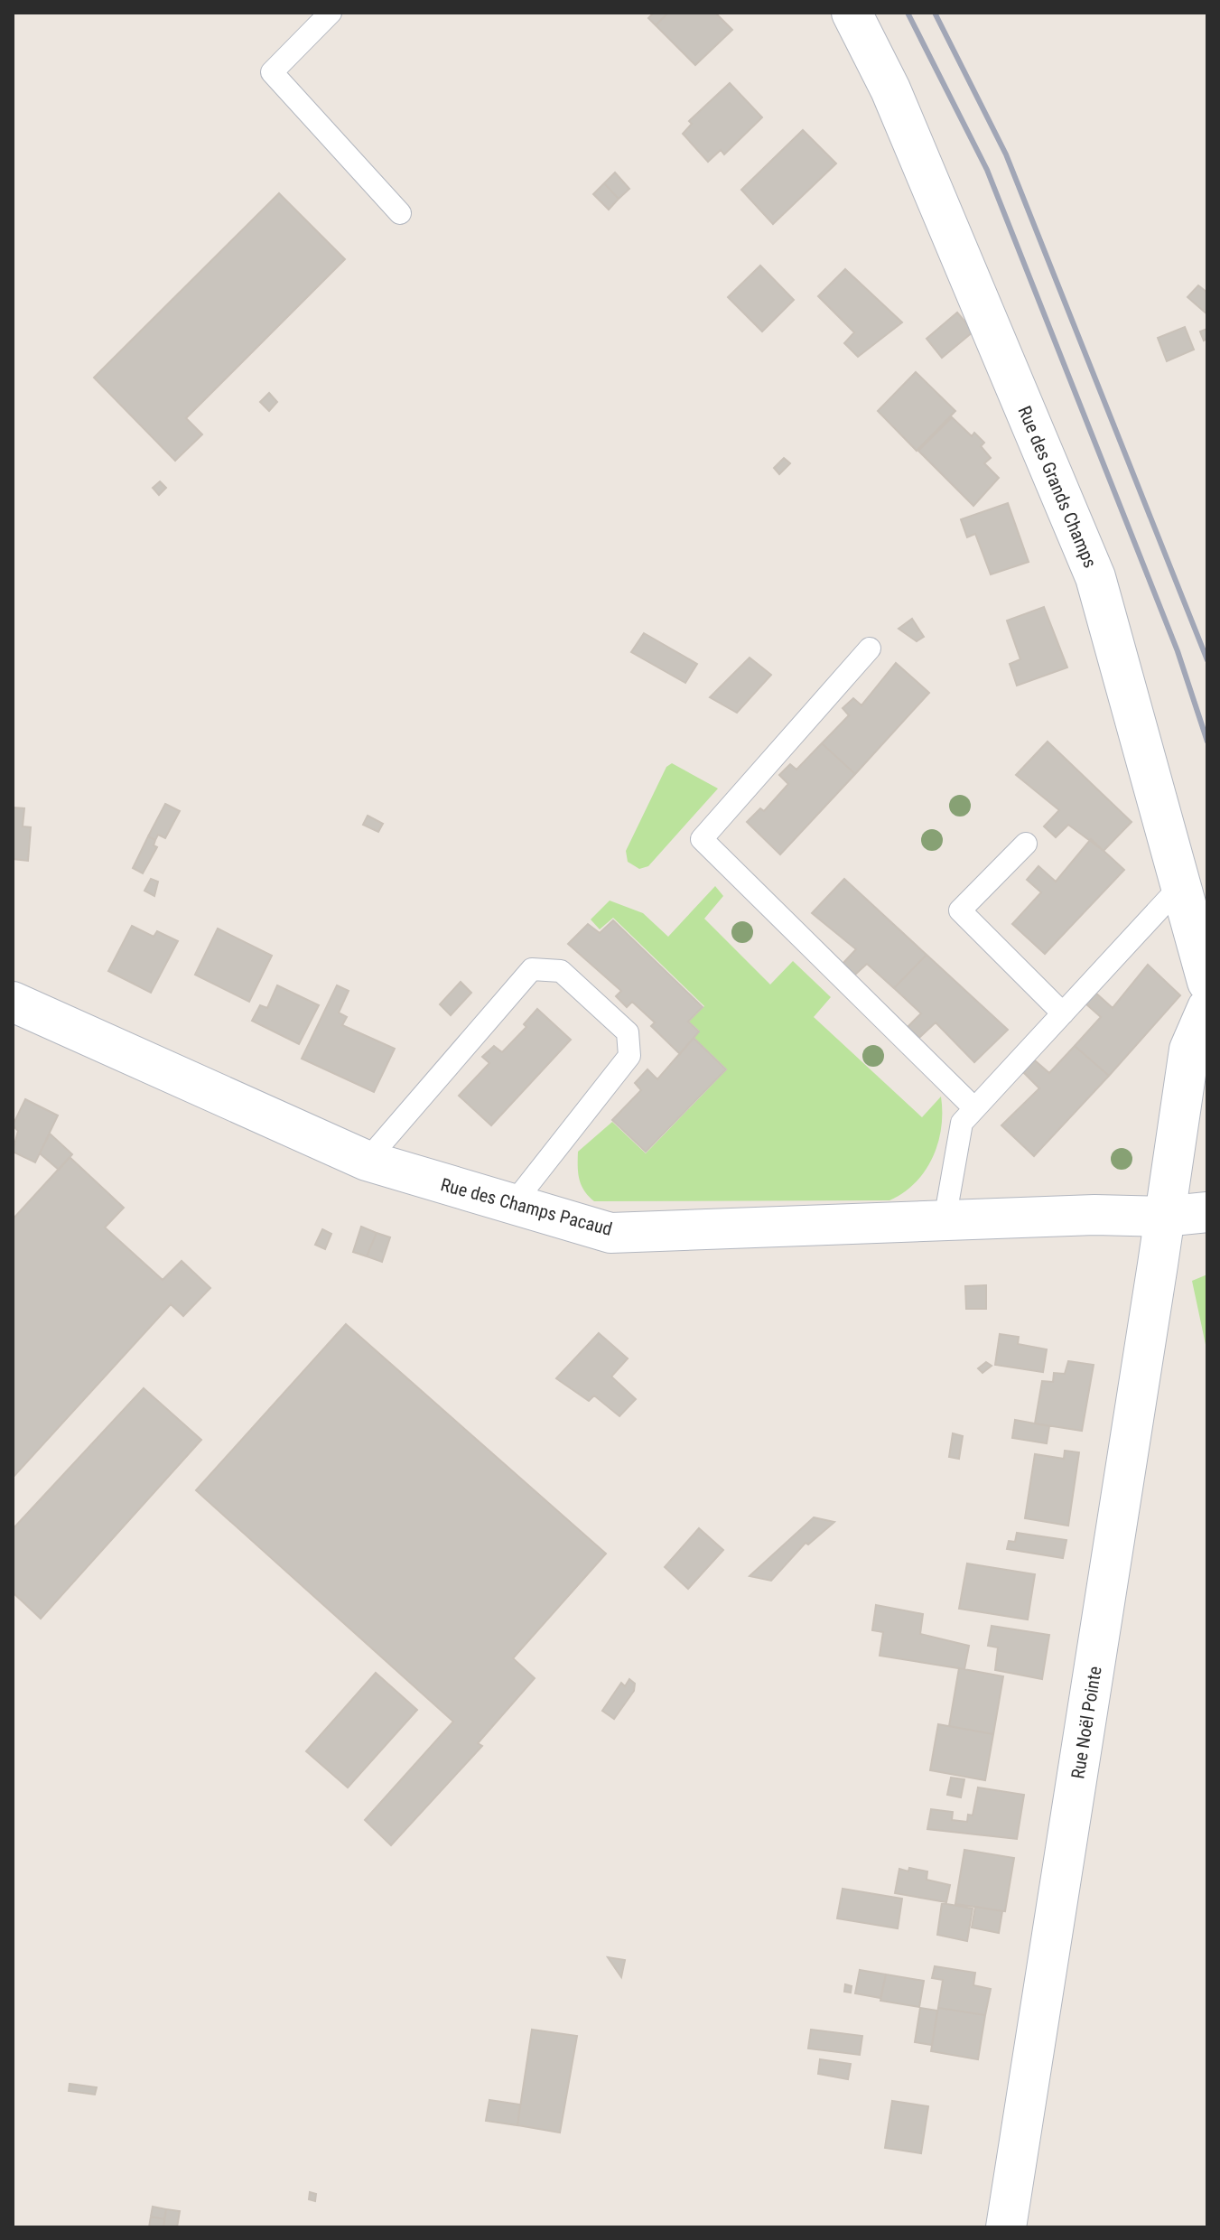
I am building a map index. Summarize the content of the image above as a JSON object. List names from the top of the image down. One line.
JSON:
{"streets":{"street":["Rue des Grands Champs","Rue des Champs Pacaud","Rue Noël Pointe"]},"crossings":[["Rue des Champs Pacaud","Rue Noël Pointe"]]}
